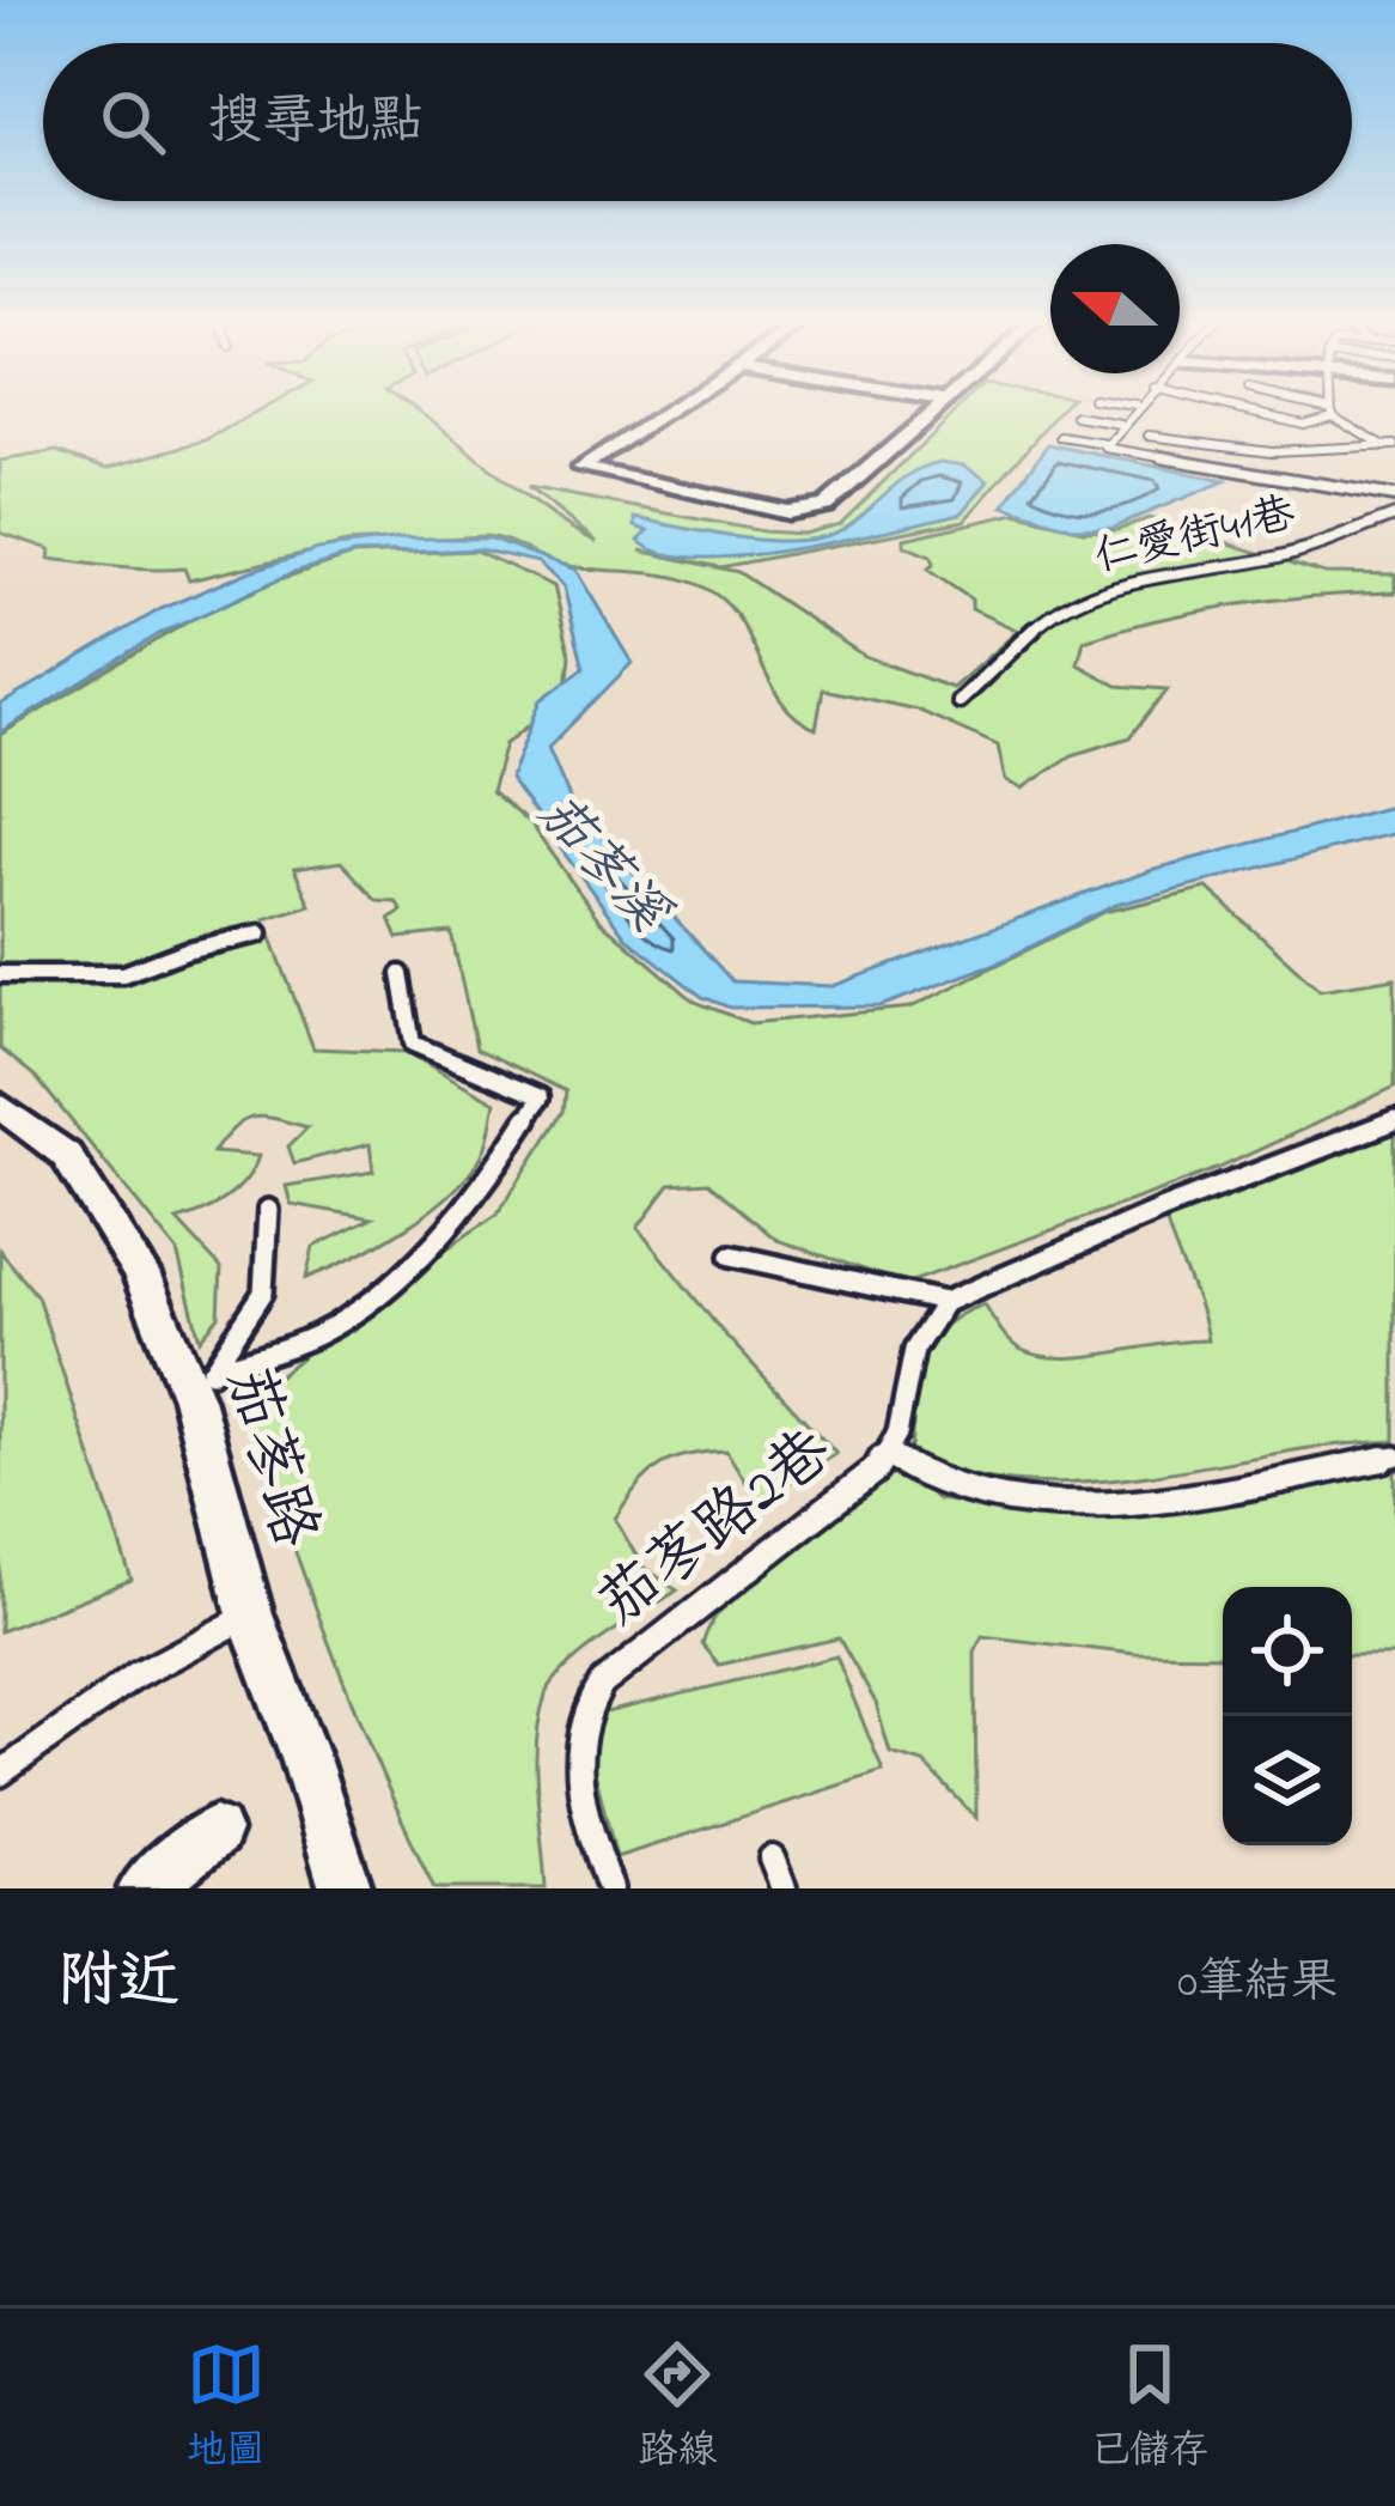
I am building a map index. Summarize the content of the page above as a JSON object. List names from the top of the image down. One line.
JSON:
{"streets":{"street":["茄苳路"],"lane":["仁愛街41巷","茄苳路2巷"]},"water":["茄苳溪"],"north":"left","page":{"search":"搜尋地點","heading":["附近","0筆結果"],"nav":["地圖","路線","已儲存"]}}
